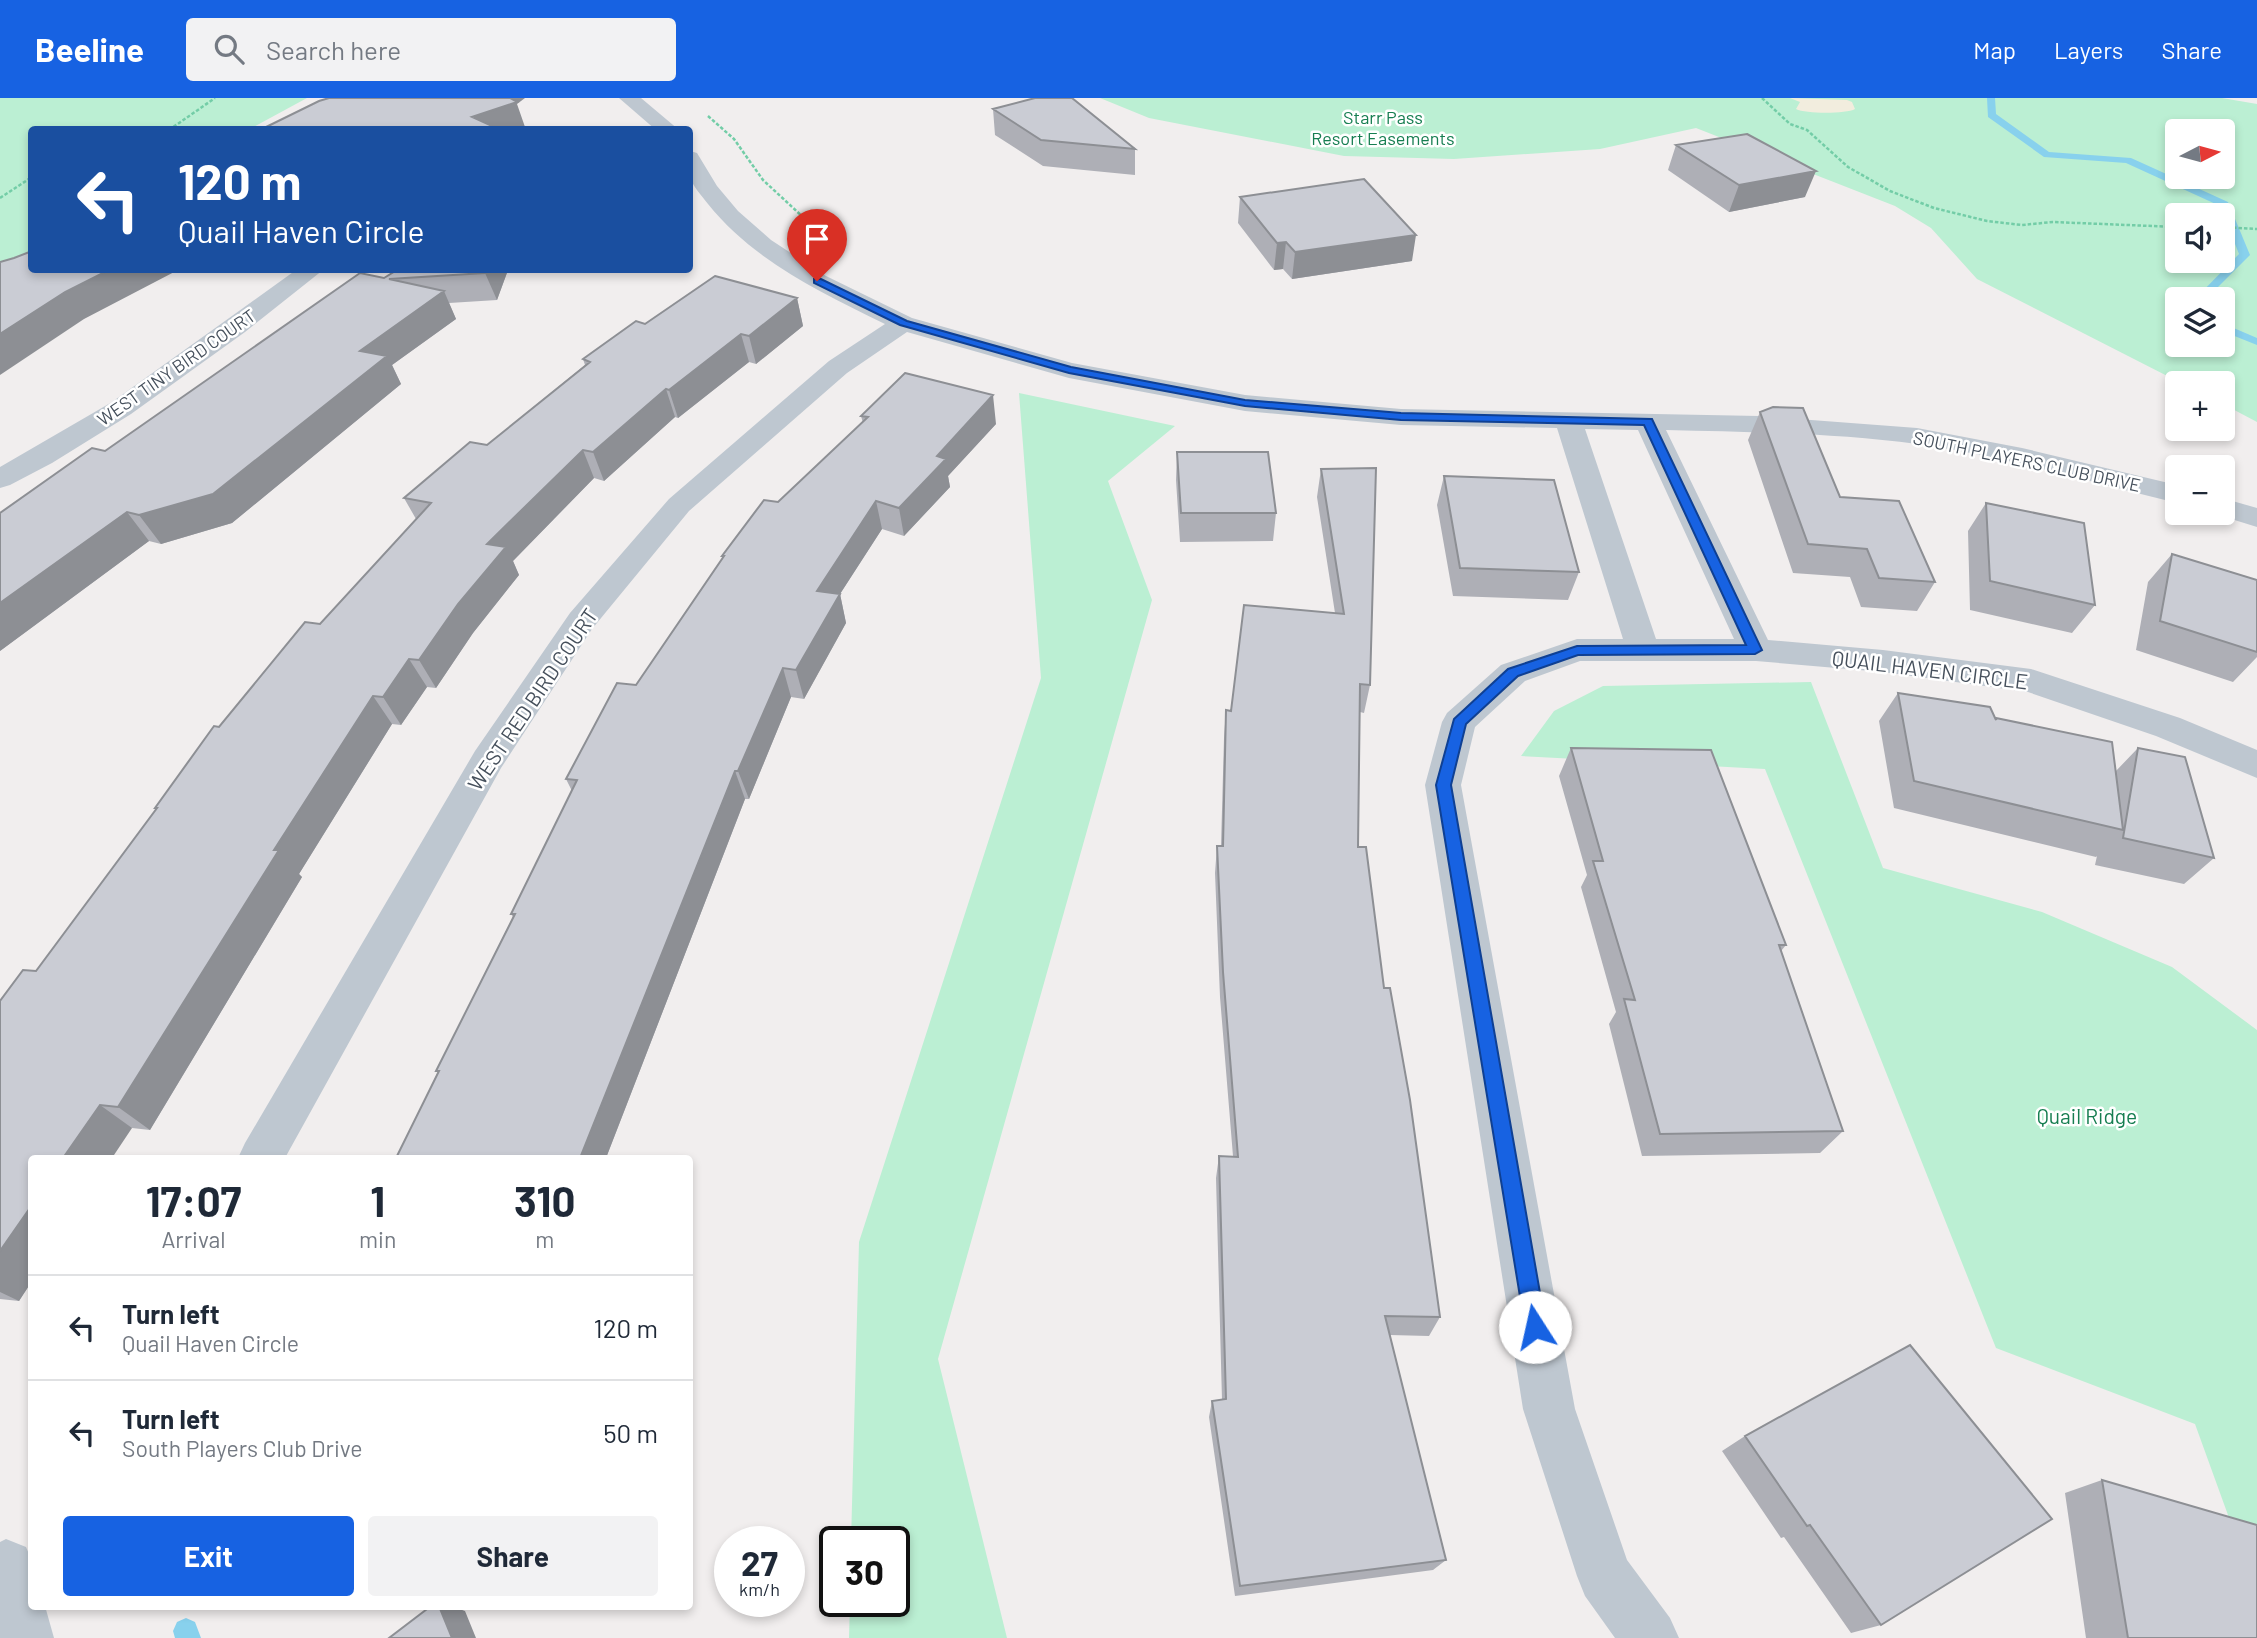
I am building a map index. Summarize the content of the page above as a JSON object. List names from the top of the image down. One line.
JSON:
{"streets":{"street":["WEST TINY BIRD COURT","SOUTH PLAYERS CLUB DRIVE","QUAIL HAVEN CIRCLE","WEST RED BIRD COURT"]},"crossings":[["SOUTH PLAYERS CLUB DRIVE","WEST RED BIRD COURT"]],"parks":["Starr Pass Resort Easements","Quail Ridge"],"north":"right","page":{"header":"Beeline","search":"Search here","nav":["Map","Layers","Share"],"map_buttons":["+","−"],"turn":["120 m","Quail Haven Circle"],"eta":["17:07","Arrival","1","min","310","m"],"list":[{"name":"Turn left","note":"Quail Haven Circle","value":"120 m"},{"name":"Turn left","note":"South Players Club Drive","value":"50 m"}],"buttons":["Exit","Share"],"speed":"27 km/h","limit":"30"}}
